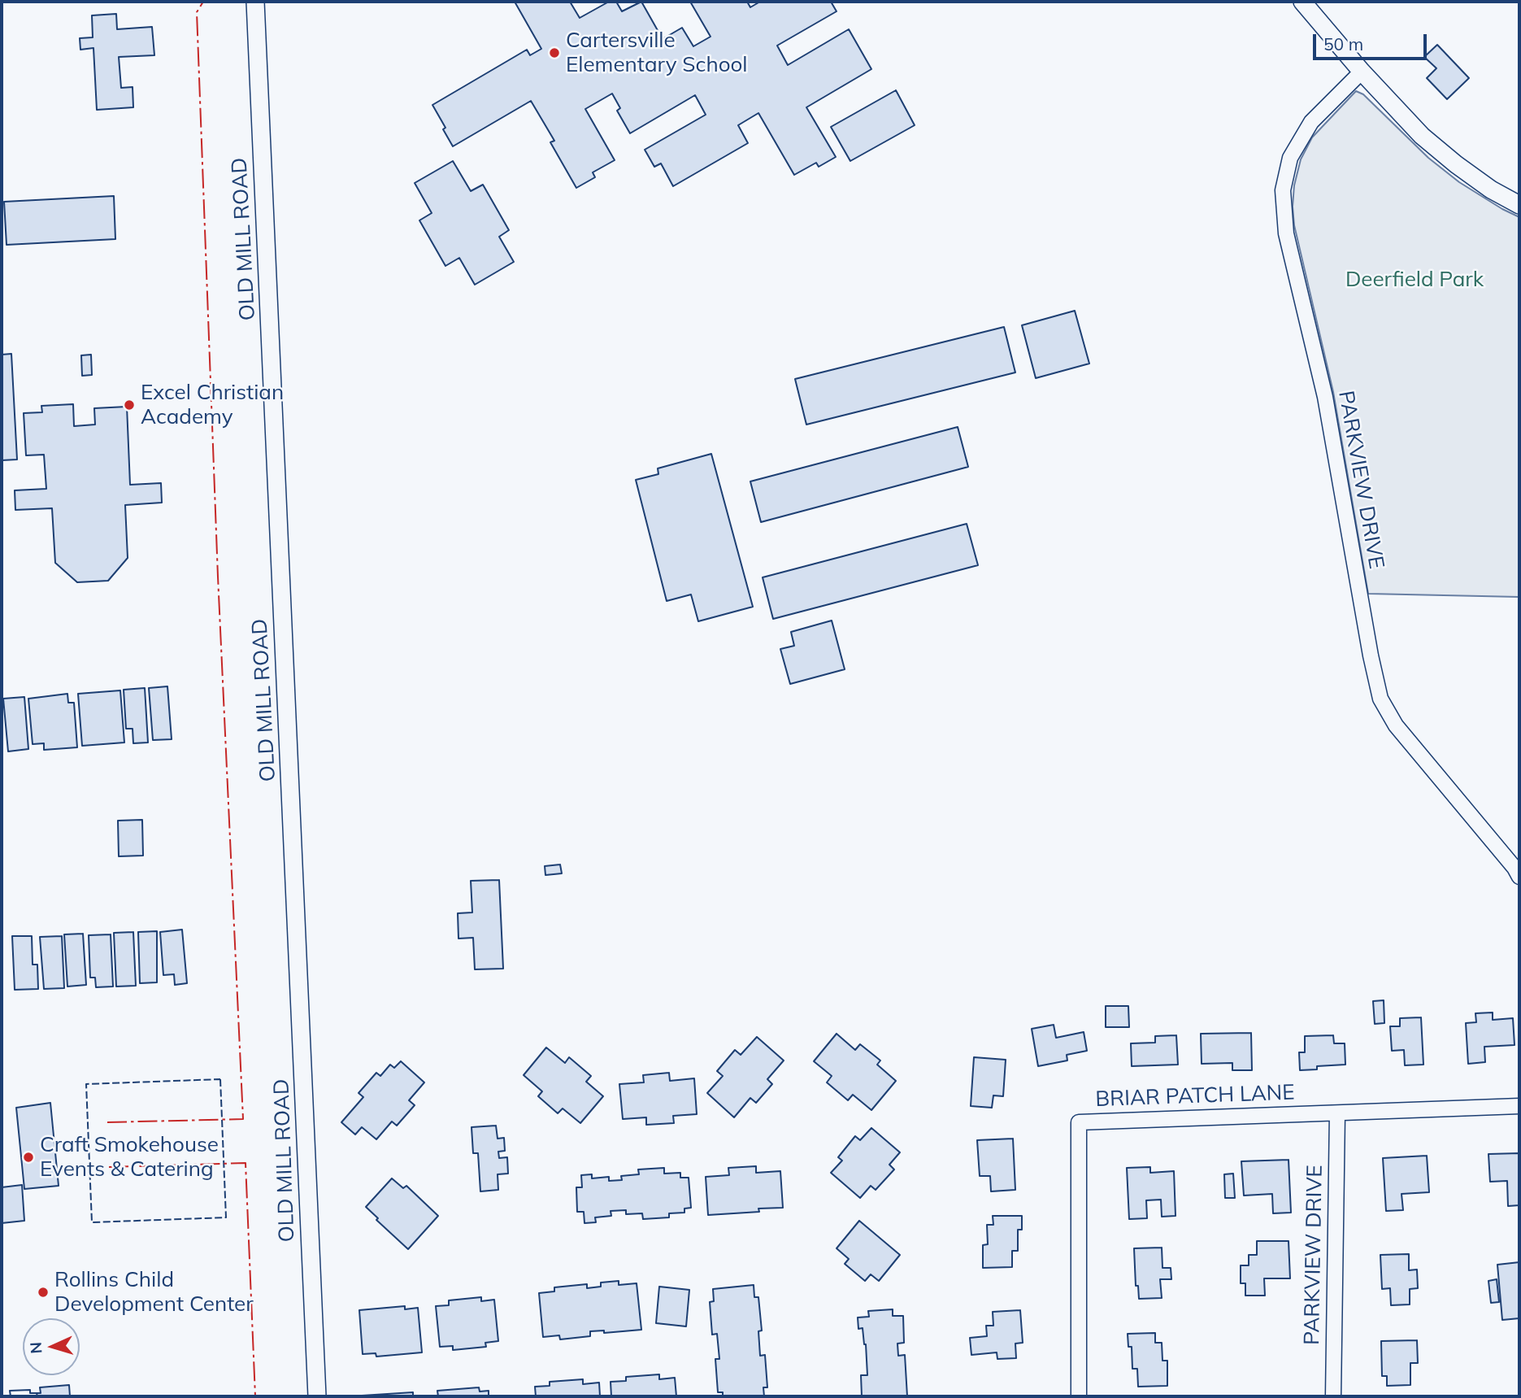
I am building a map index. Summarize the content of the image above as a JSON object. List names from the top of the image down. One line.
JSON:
{"streets":{"street":["OLD MILL ROAD","PARKVIEW DRIVE","BRIAR PATCH LANE"]},"crossings":[["PARKVIEW DRIVE","BRIAR PATCH LANE"]],"parks":["Deerfield Park"],"places":["Cartersville Elementary School","Excel Christian Academy","Craft Smokehouse Events & Catering","Rollins Child Development Center"],"scale_bar":"50 m","north":"left"}
